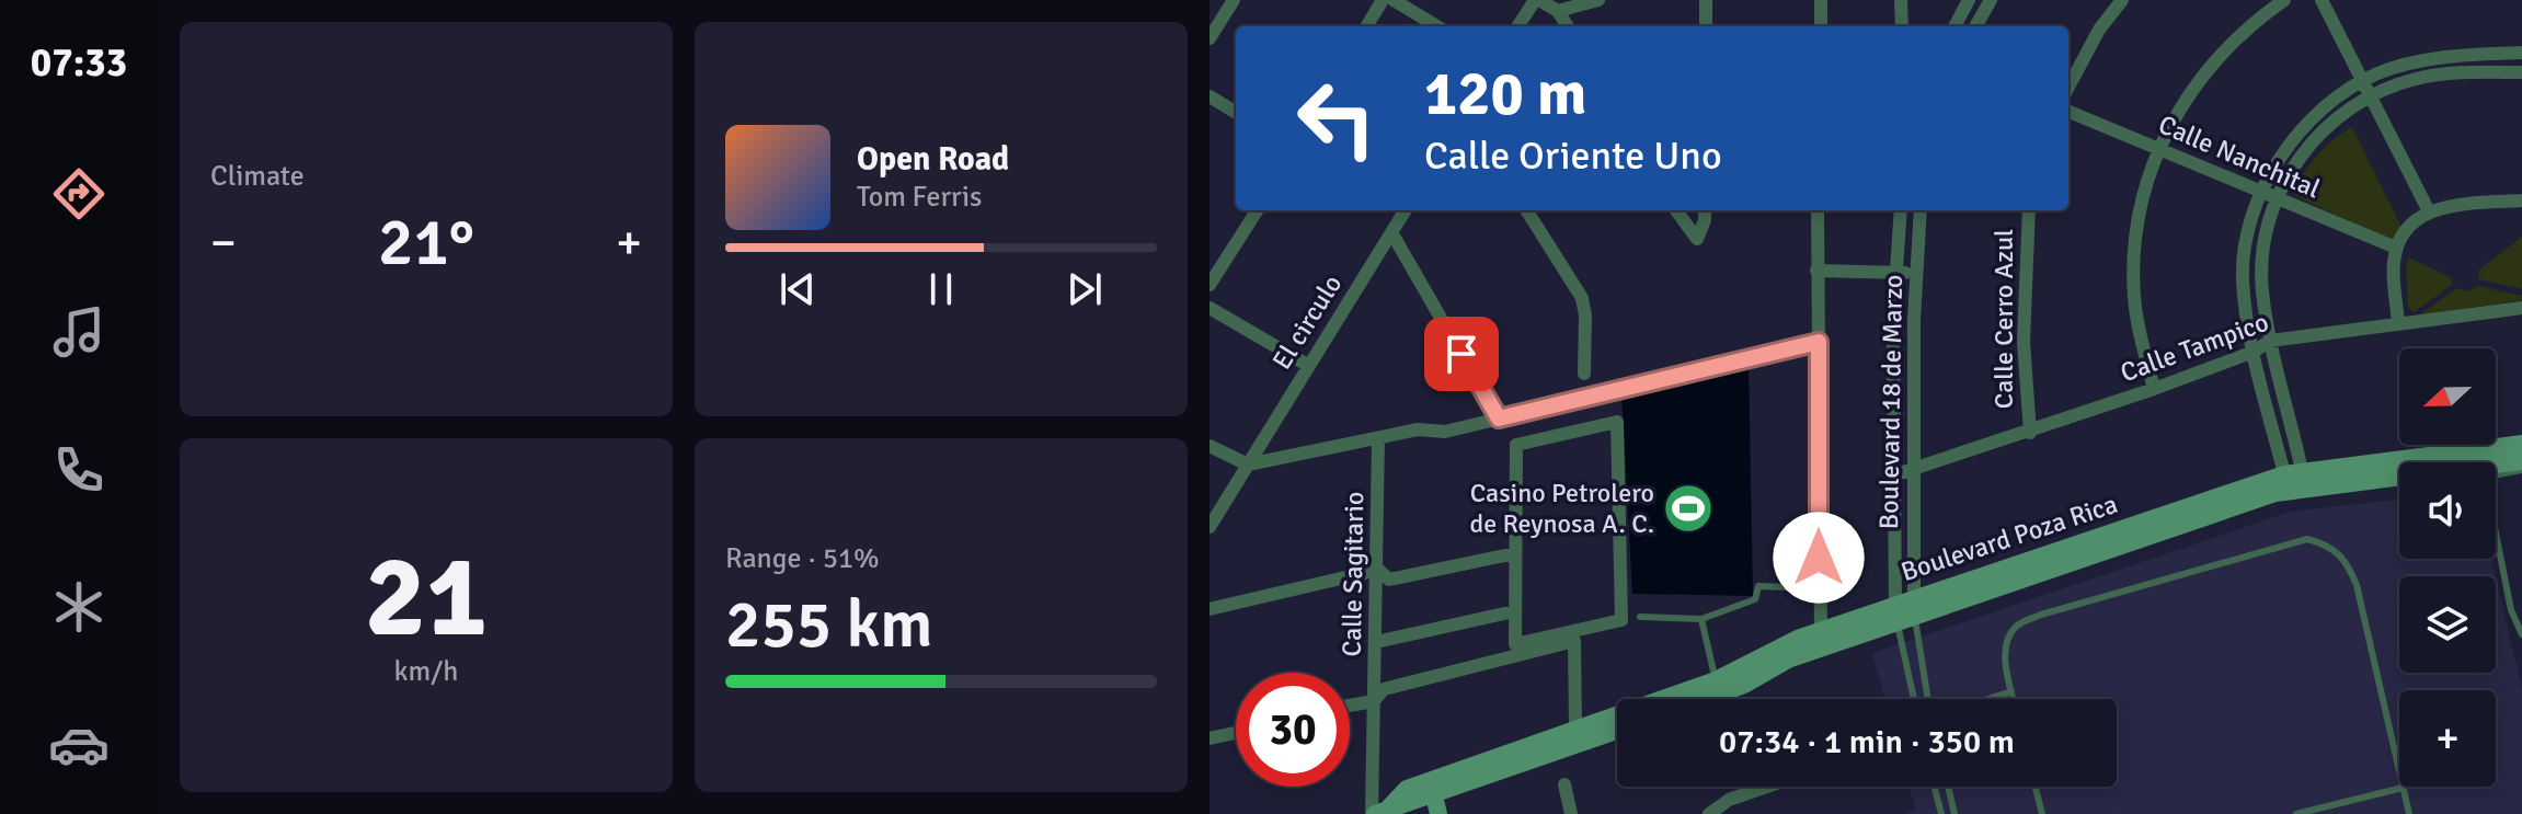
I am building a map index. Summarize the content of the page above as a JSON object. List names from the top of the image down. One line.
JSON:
{"streets":{"main road":["Boulevard Poza Rica"],"street":["Calle Nanchital","Calle Cerro Azul","El circulo","Calle Tampico","Boulevard 18 de Marzo","Calle Sagitario"]},"crossings":[["Calle Cerro Azul","Calle Tampico"],["Calle Tampico","Boulevard 18 de Marzo"],["Boulevard 18 de Marzo","Boulevard Poza Rica"],["Boulevard Poza Rica","Calle Sagitario"]],"places":{"sports":["Casino Petrolero de Reynosa A. C."]},"north":"left","page":{"tabs":"07:33","tile":["Climate",["21","km/h"],["Range · 51%","255 km"]],"turn":["120 m","Calle Oriente Uno"],"song":["Open Road","Tom Ferris"],"heat":["−","21°","+"],"map_buttons":"+","limit":"30","trip":"07:34 · 1 min · 350 m"}}
